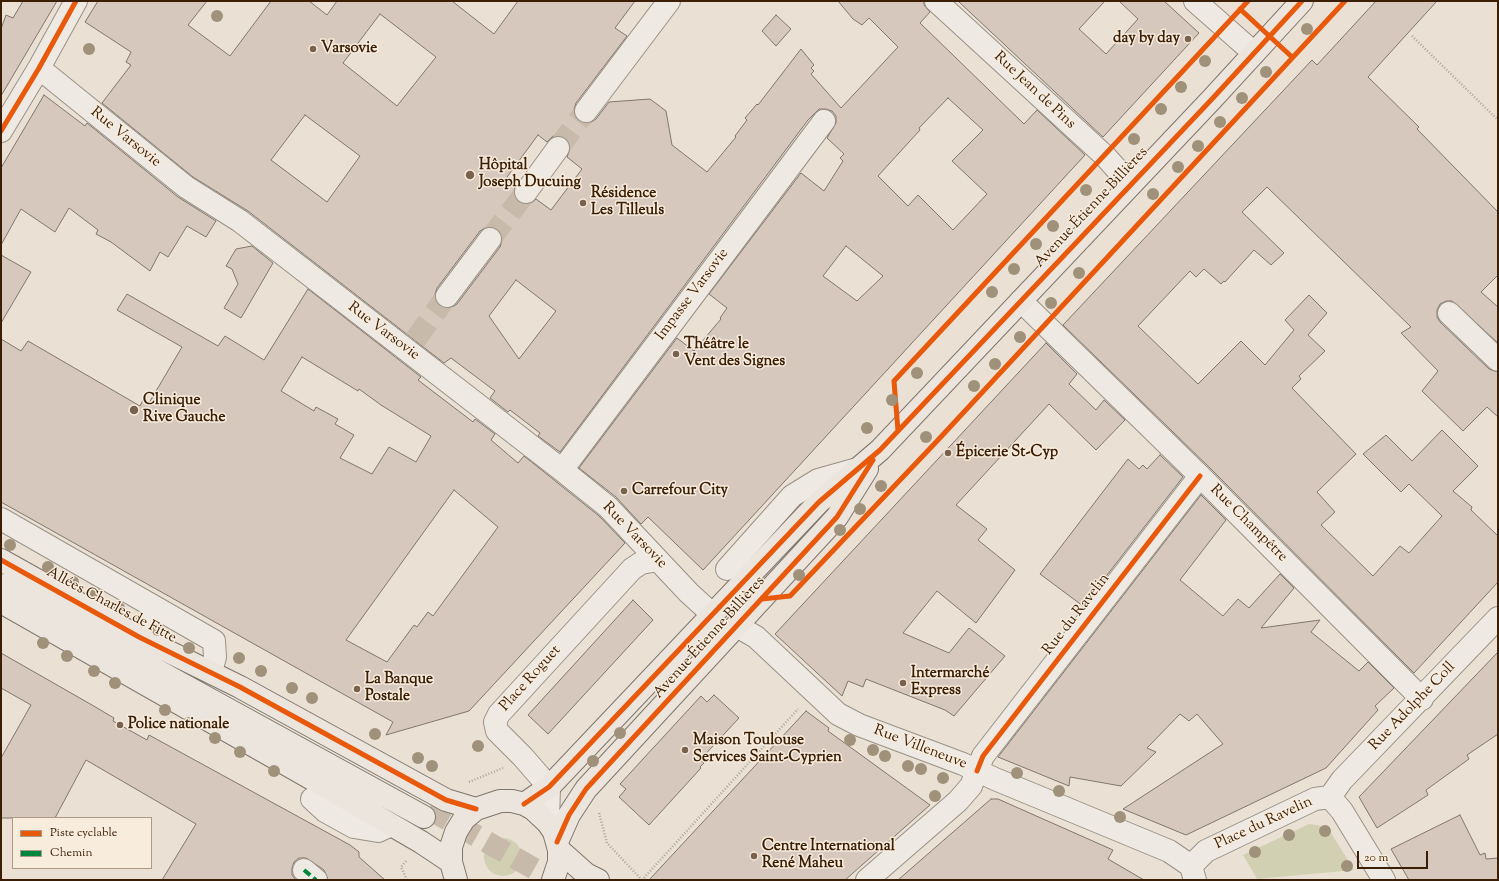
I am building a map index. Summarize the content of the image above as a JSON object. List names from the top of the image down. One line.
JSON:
{"streets":{"main road":["Avenue Étienne Billières","Allées Charles de Fitte"],"street":["Rue Jean de Pins","Rue Varsovie","Impasse Varsovie","Rue Champêtre","Rue du Ravelin","Place Roguet","Rue Adolphe Coll","Rue Villeneuve","Place du Ravelin"]},"crossings":[["Rue Jean de Pins","Avenue Étienne Billières"],["Rue Varsovie","Avenue Étienne Billières"],["Rue Varsovie","Impasse Varsovie"],["Rue Varsovie","Place Roguet"],["Avenue Étienne Billières","Rue Champêtre"],["Avenue Étienne Billières","Place Roguet"],["Avenue Étienne Billières","Rue Villeneuve"],["Rue Champêtre","Rue du Ravelin"],["Rue Champêtre","Rue Adolphe Coll"],["Rue du Ravelin","Rue Villeneuve"],["Rue Adolphe Coll","Place du Ravelin"],["Rue Villeneuve","Place du Ravelin"]],"places":["day by day","Varsovie","Hôpital Joseph Ducuing","Résidence Les Tilleuls","Théâtre le Vent des Signes","Clinique Rive Gauche","Épicerie St-Cyp","Carrefour City","Intermarché Express","La Banque Postale","Police nationale","Maison Toulouse Services Saint-Cyprien","Centre International René Maheu"],"legend":["Piste cyclable","Chemin"],"scale_bar":"20 m"}
